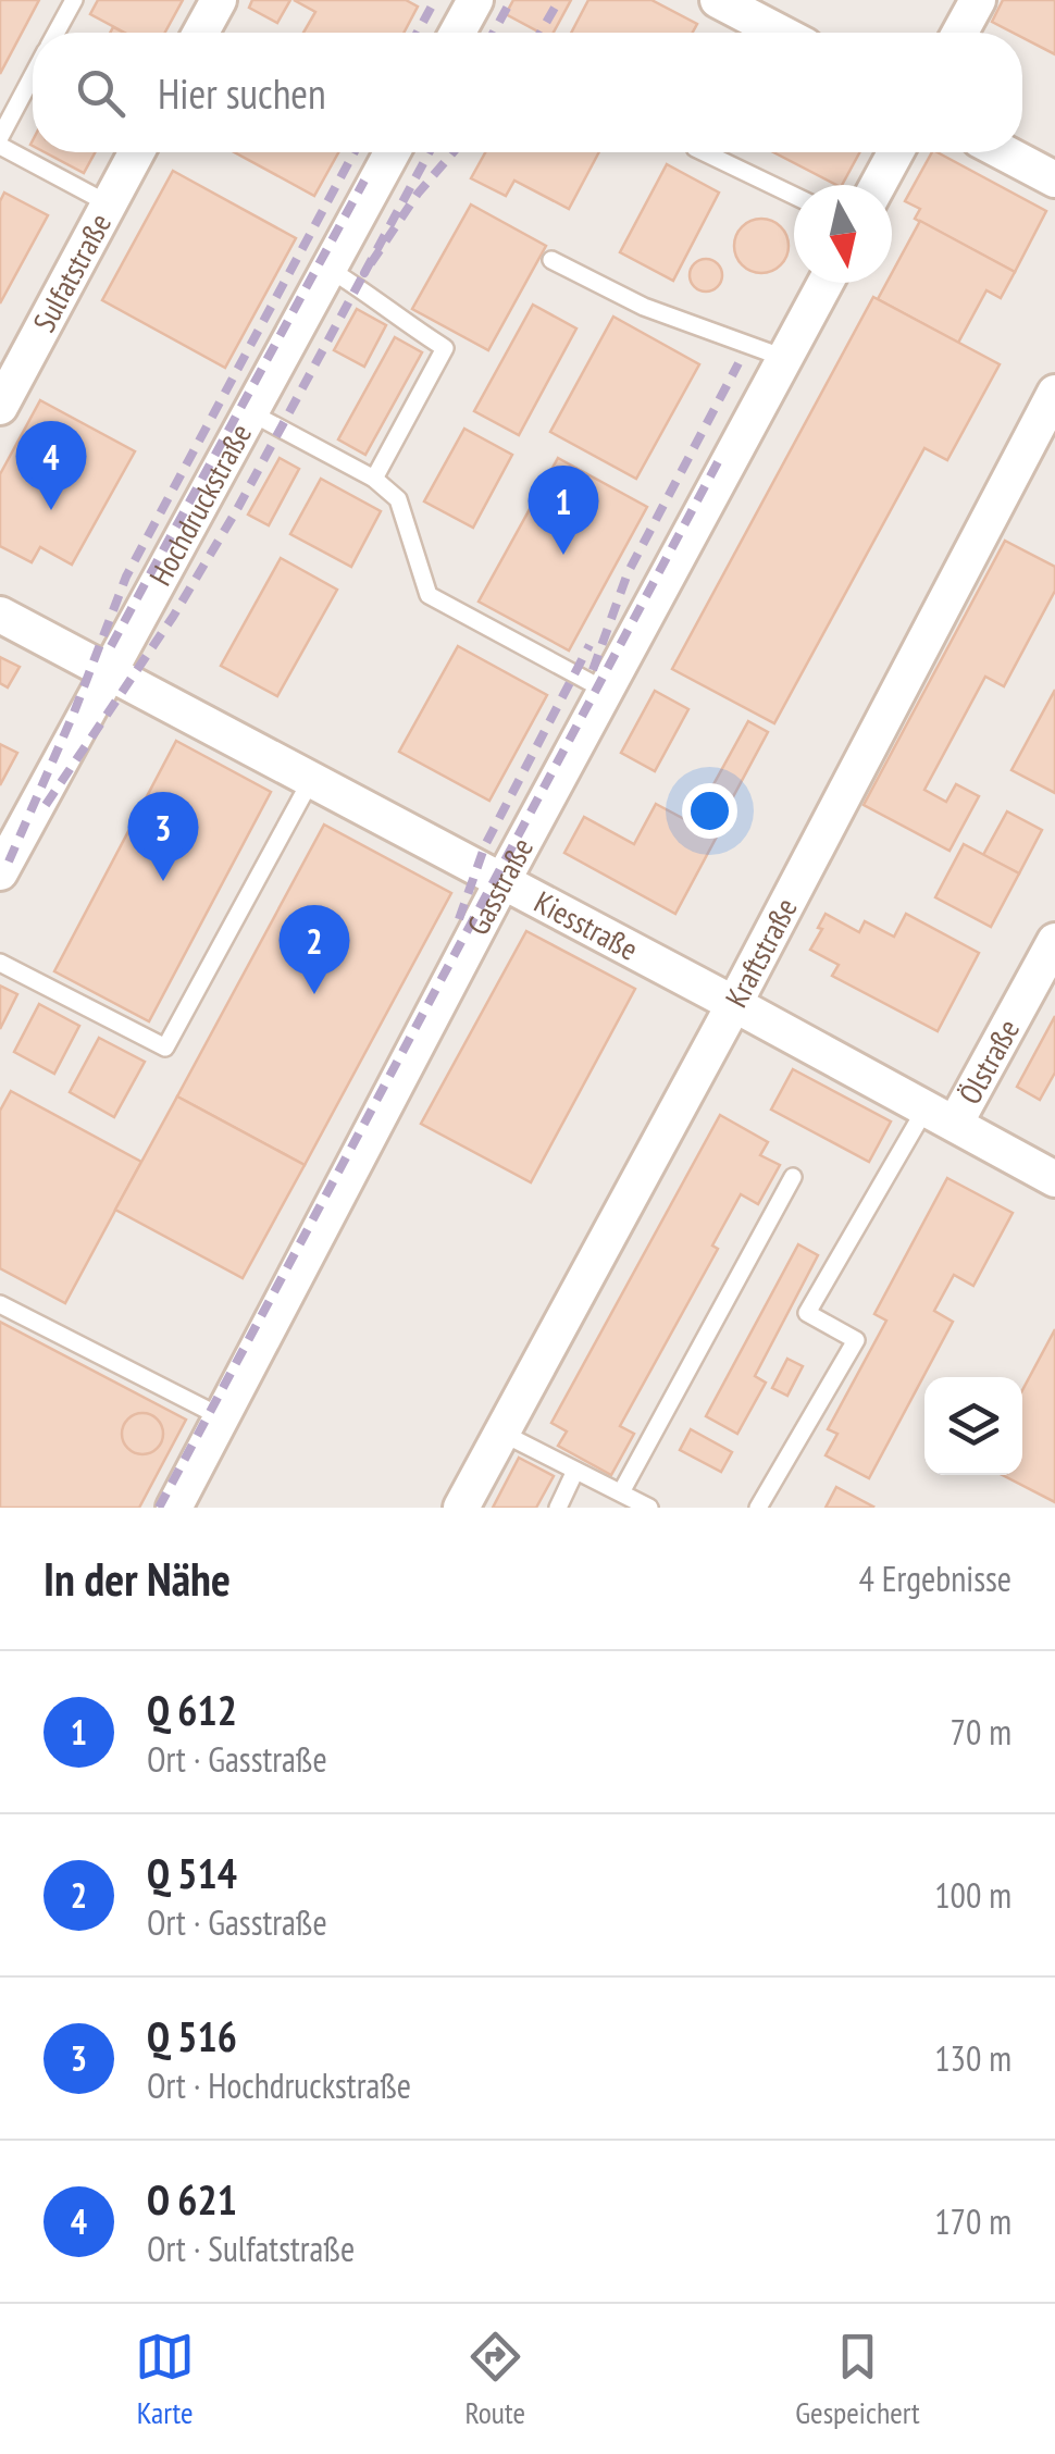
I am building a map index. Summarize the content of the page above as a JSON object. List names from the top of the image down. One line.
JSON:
{"streets":{"street":["Sulfatstraße","Hochdruckstraße","Gasstraße","Kiesstraße","Kraftstraße","Ölstraße"]},"crossings":[["Hochdruckstraße","Kiesstraße"],["Gasstraße","Kiesstraße"],["Kiesstraße","Kraftstraße"],["Kiesstraße","Ölstraße"]],"north":"bottom","page":{"search":"Hier suchen","pins":["4","1","3","2"],"heading":["In der Nähe","4 Ergebnisse"],"list":[{"mark":"1","name":"Q 612","note":"Ort · Gasstraße","value":"70 m"},{"mark":"2","name":"Q 514","note":"Ort · Gasstraße","value":"100 m"},{"mark":"3","name":"Q 516","note":"Ort · Hochdruckstraße","value":"130 m"},{"mark":"4","name":"O 621","note":"Ort · Sulfatstraße","value":"170 m"}],"nav":["Karte","Route","Gespeichert"]}}
